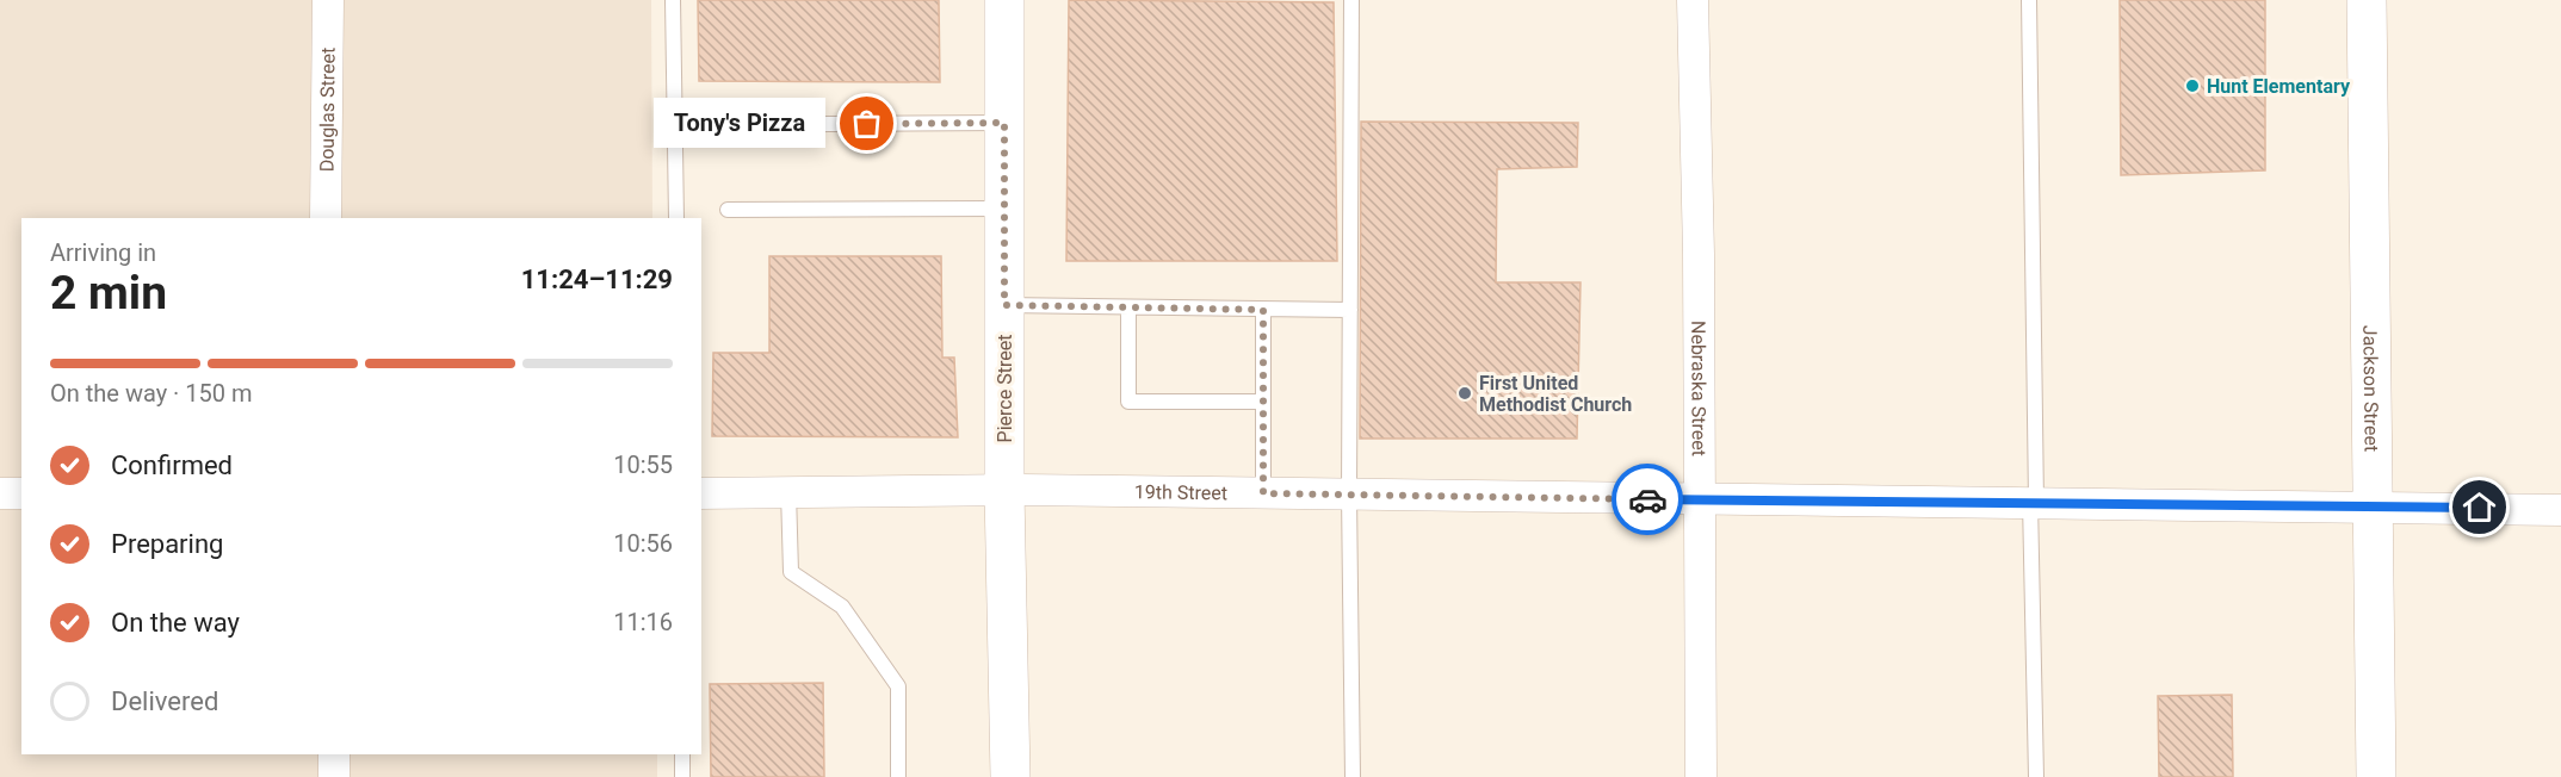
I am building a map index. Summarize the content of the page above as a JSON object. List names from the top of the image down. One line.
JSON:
{"streets":{"main road":["Pierce Street","Jackson Street"],"street":["Douglas Street","Nebraska Street","19th Street"]},"crossings":[["Pierce Street","19th Street"],["Nebraska Street","19th Street"],["Jackson Street","19th Street"]],"places":["Hunt Elementary","Tony's Pizza","First United Methodist Church"],"page":{"bubble":"Tony's Pizza","heading":["2 min","Arriving in","11:24–11:29"],"bar":"On the way · 150 m","list":[["Confirmed","10:55"],["Preparing","10:56"],["On the way","11:16"],"Delivered"]}}
